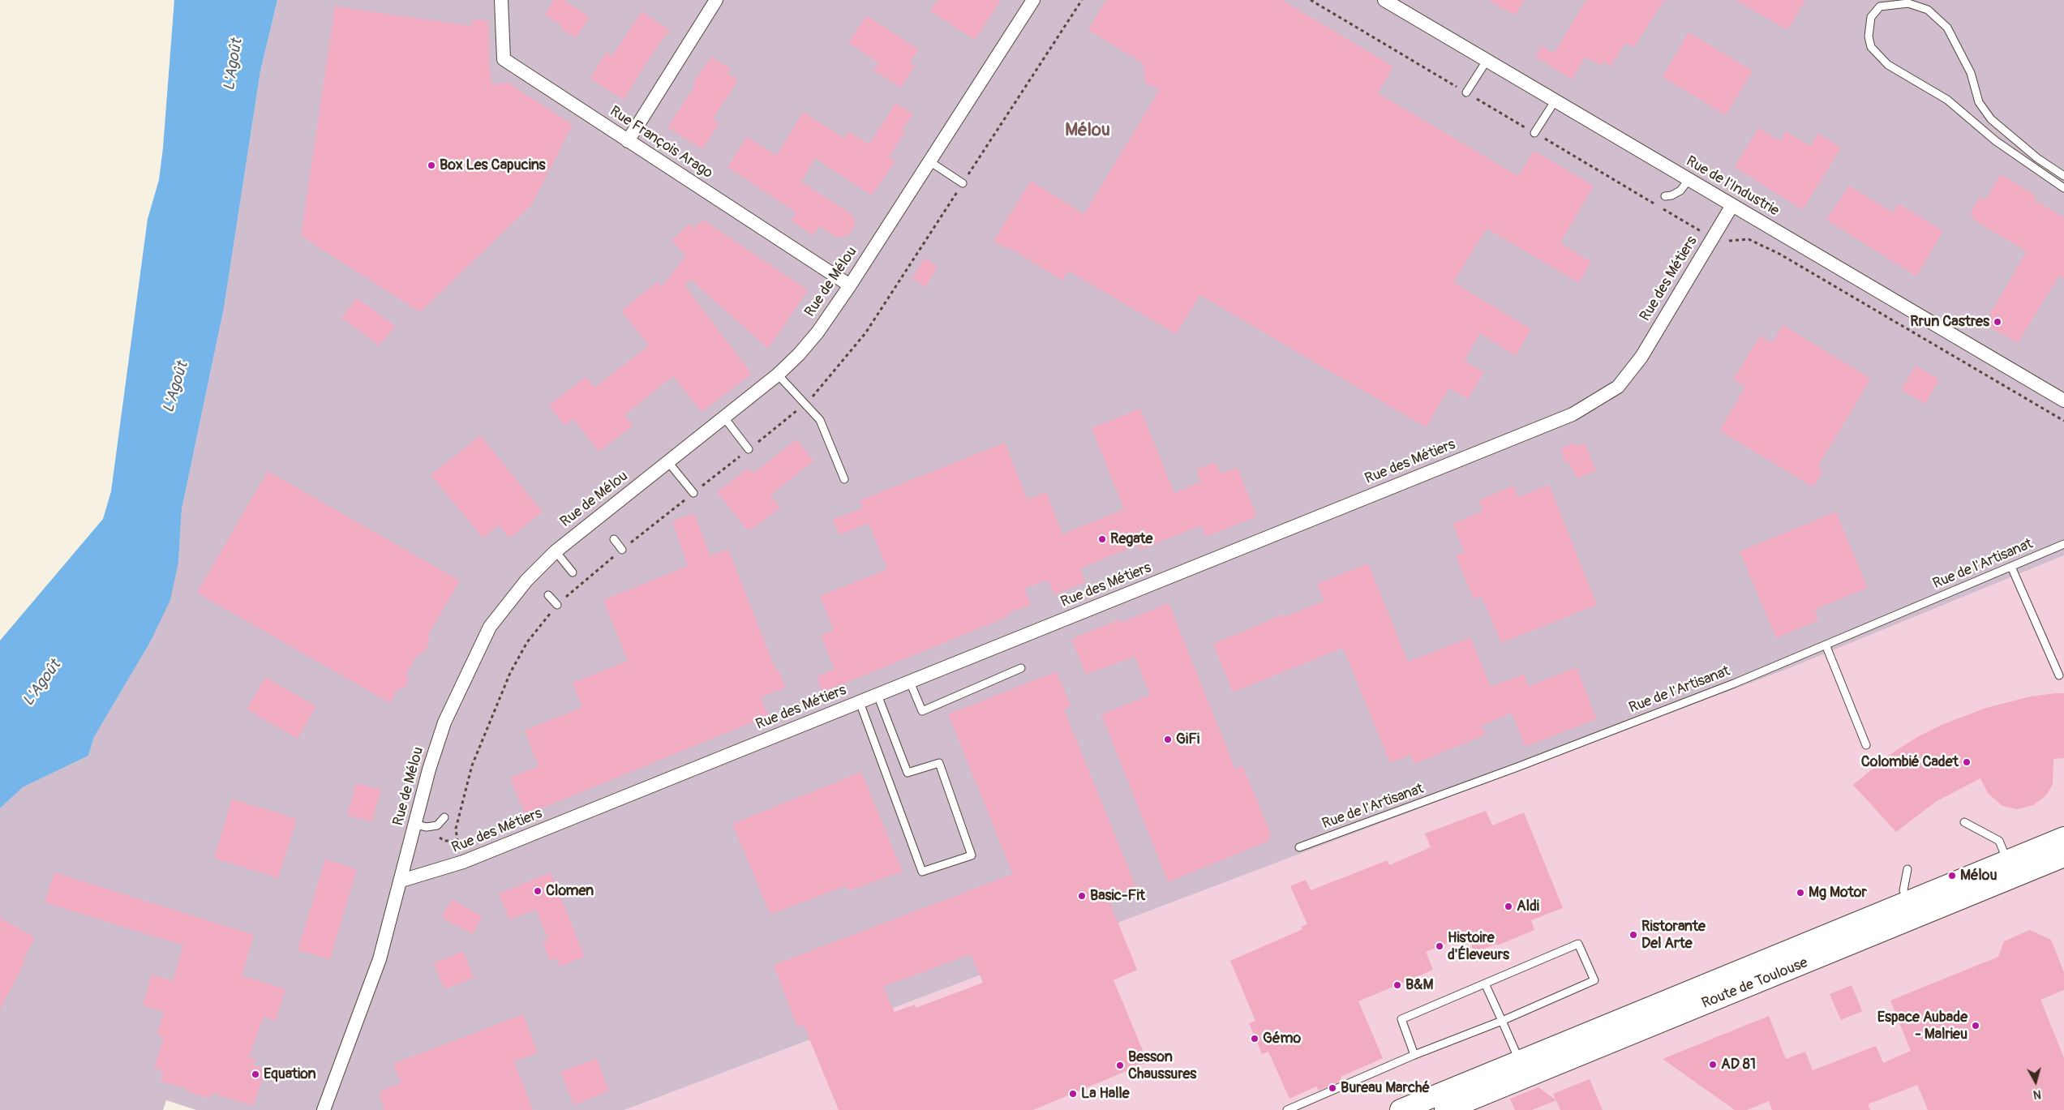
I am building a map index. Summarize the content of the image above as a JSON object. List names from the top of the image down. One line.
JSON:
{"streets":{"main road":["Route de Toulouse"],"street":["Rue François Arago","Rue de l'Industrie","Rue des Métiers","Rue de Mélou"],"lane":["Rue de l'Artisanat"]},"crossings":[["Rue François Arago","Rue de Mélou"],["Rue de l'Industrie","Rue des Métiers"],["Rue des Métiers","Rue de Mélou"]],"districts":["Mélou"],"water":["L'Agoût"],"places":["Box Les Capucins","Rrun Castres","Regate","GiFi","Colombié Cadet","Mélou","Clomen","Mg Motor","Basic-Fit","Aldi","Ristorante Del Arte","Histoire d'Éleveurs","B&M","Espace Aubade - Malrieu","Gémo","AD 81","Besson Chaussures","Equation","Bureau Marché","La Halle"],"north":"bottom"}
